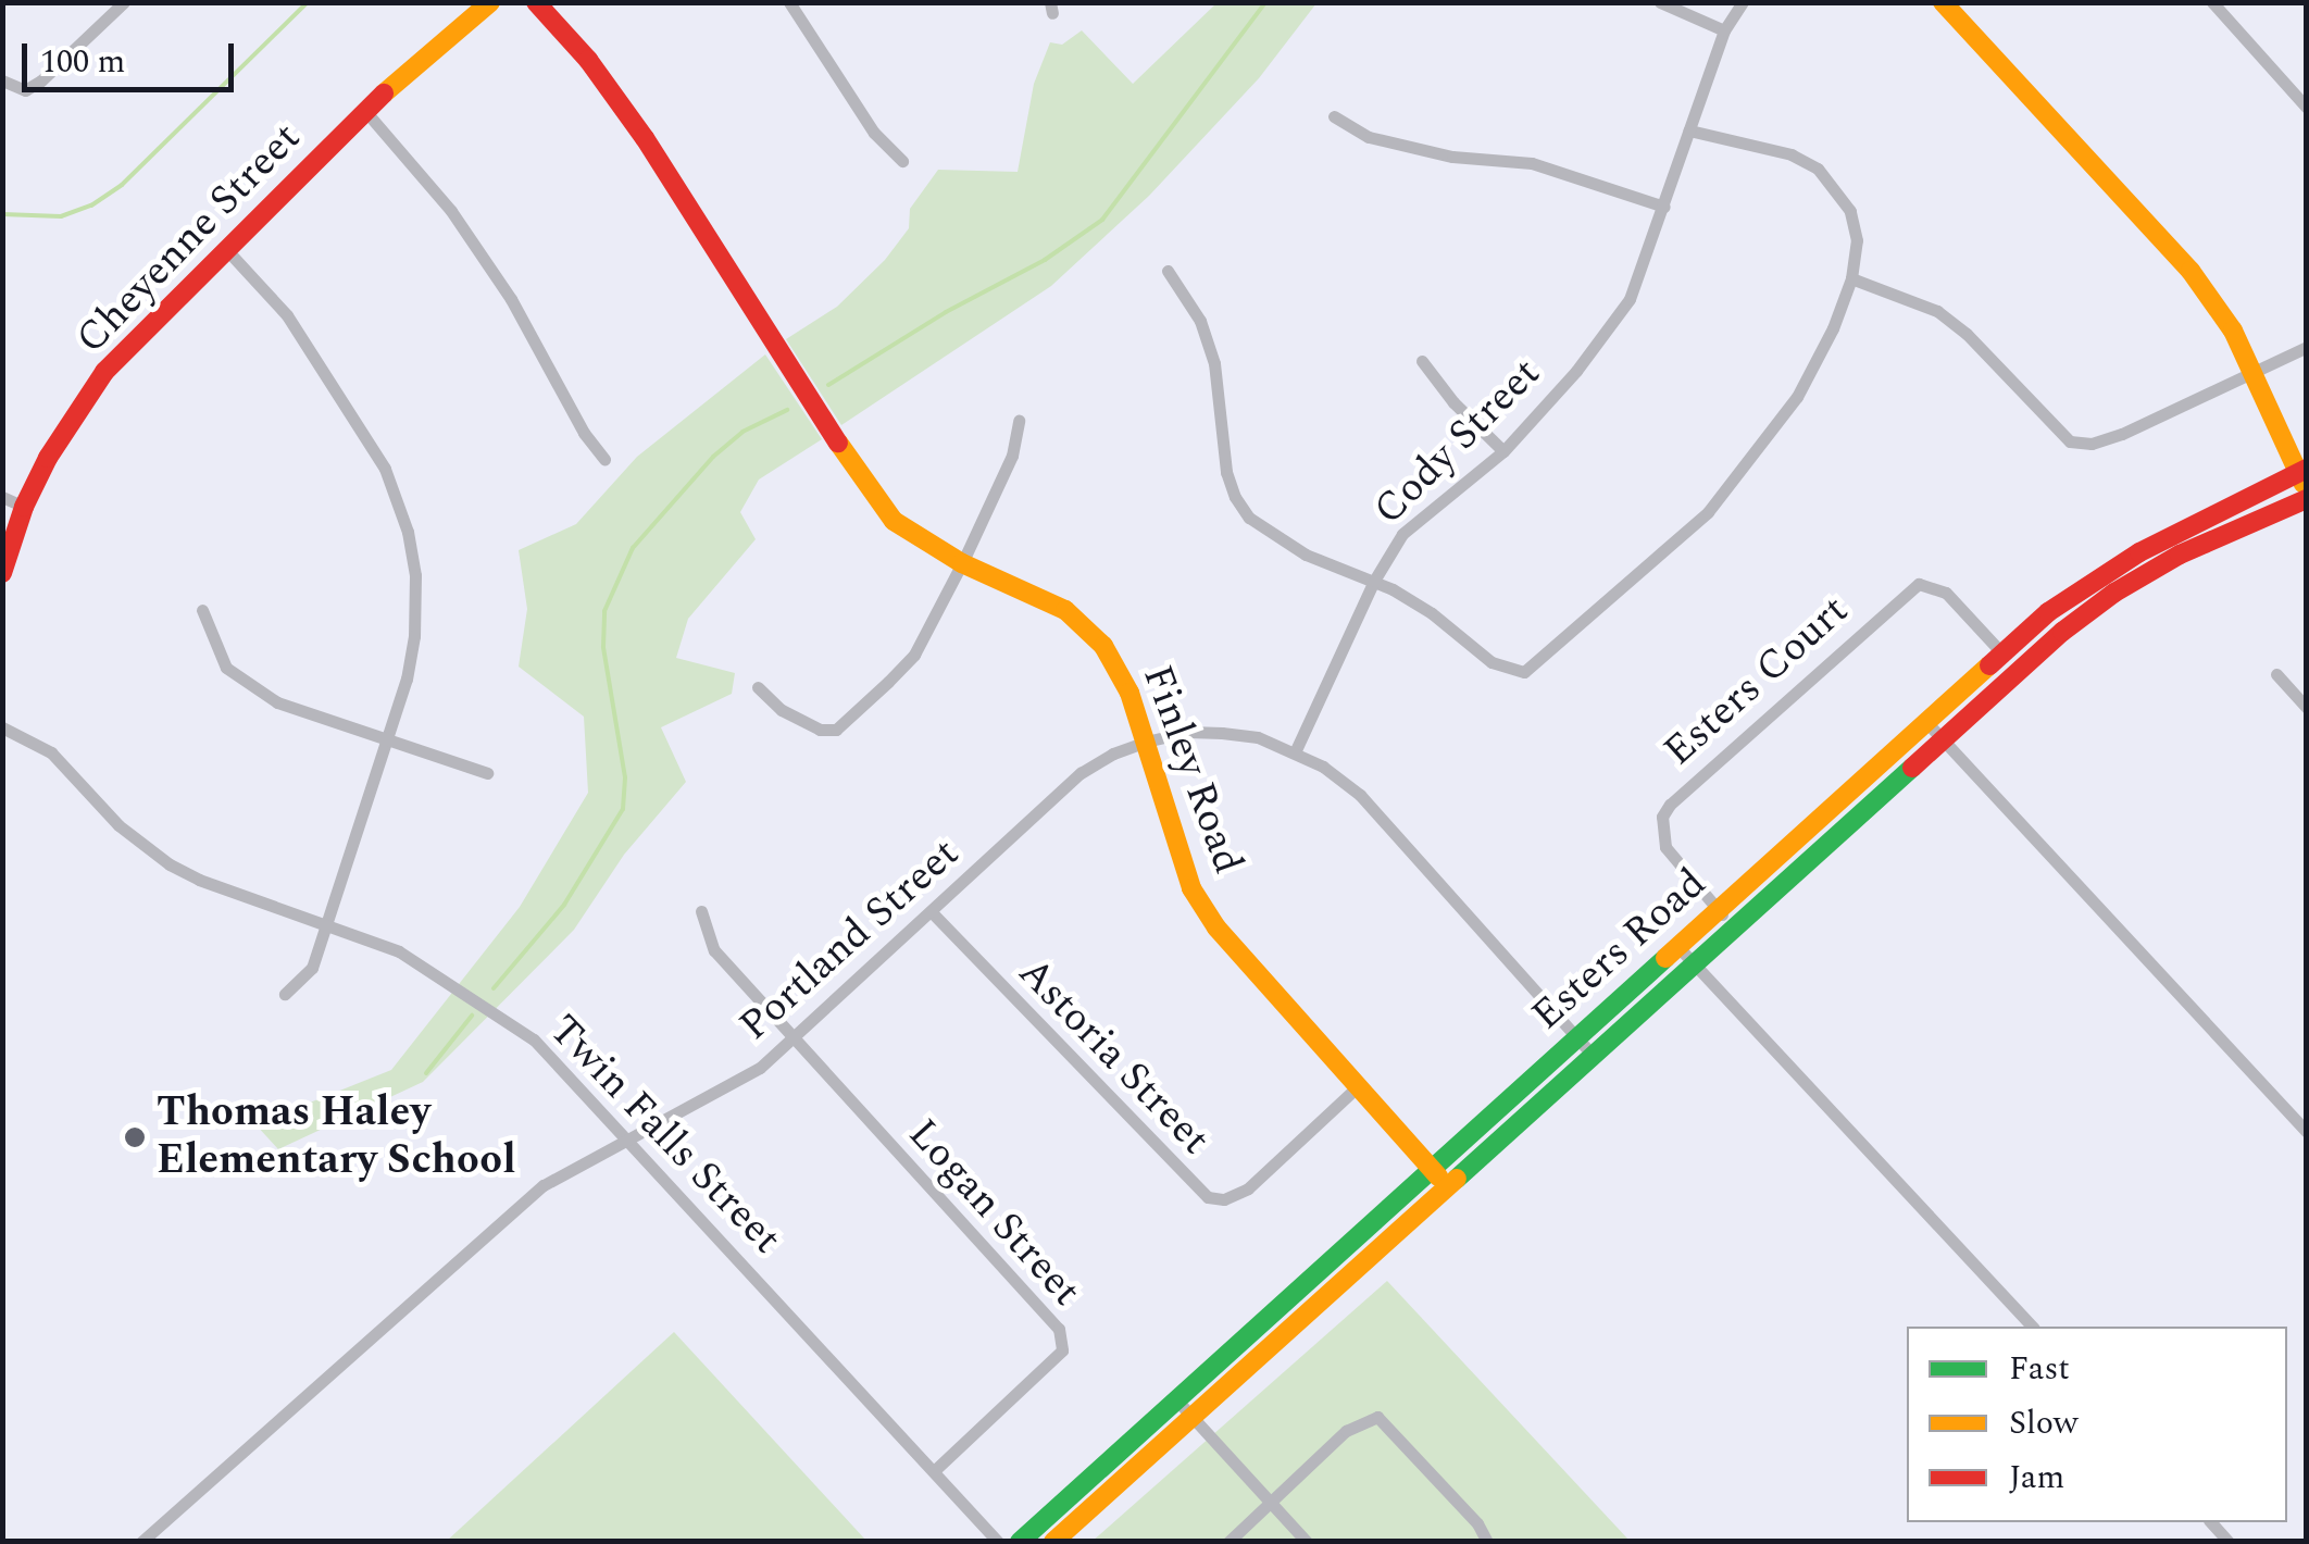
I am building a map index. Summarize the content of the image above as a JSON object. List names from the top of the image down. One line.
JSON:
{"streets":{"main road":["Cheyenne Street","Finley Road","Esters Road"],"street":["Cody Street","Esters Court","Portland Street","Astoria Street","Twin Falls Street","Logan Street"]},"crossings":[["Cody Street","Portland Street"],["Esters Court","Esters Road"],["Finley Road","Portland Street"],["Finley Road","Esters Road"],["Finley Road","Astoria Street"],["Portland Street","Esters Road"],["Portland Street","Astoria Street"],["Portland Street","Twin Falls Street"],["Portland Street","Logan Street"],["Twin Falls Street","Logan Street"]],"places":["Thomas Haley Elementary School"],"legend":["Fast","Slow","Jam"],"scale_bar":"100 m"}
